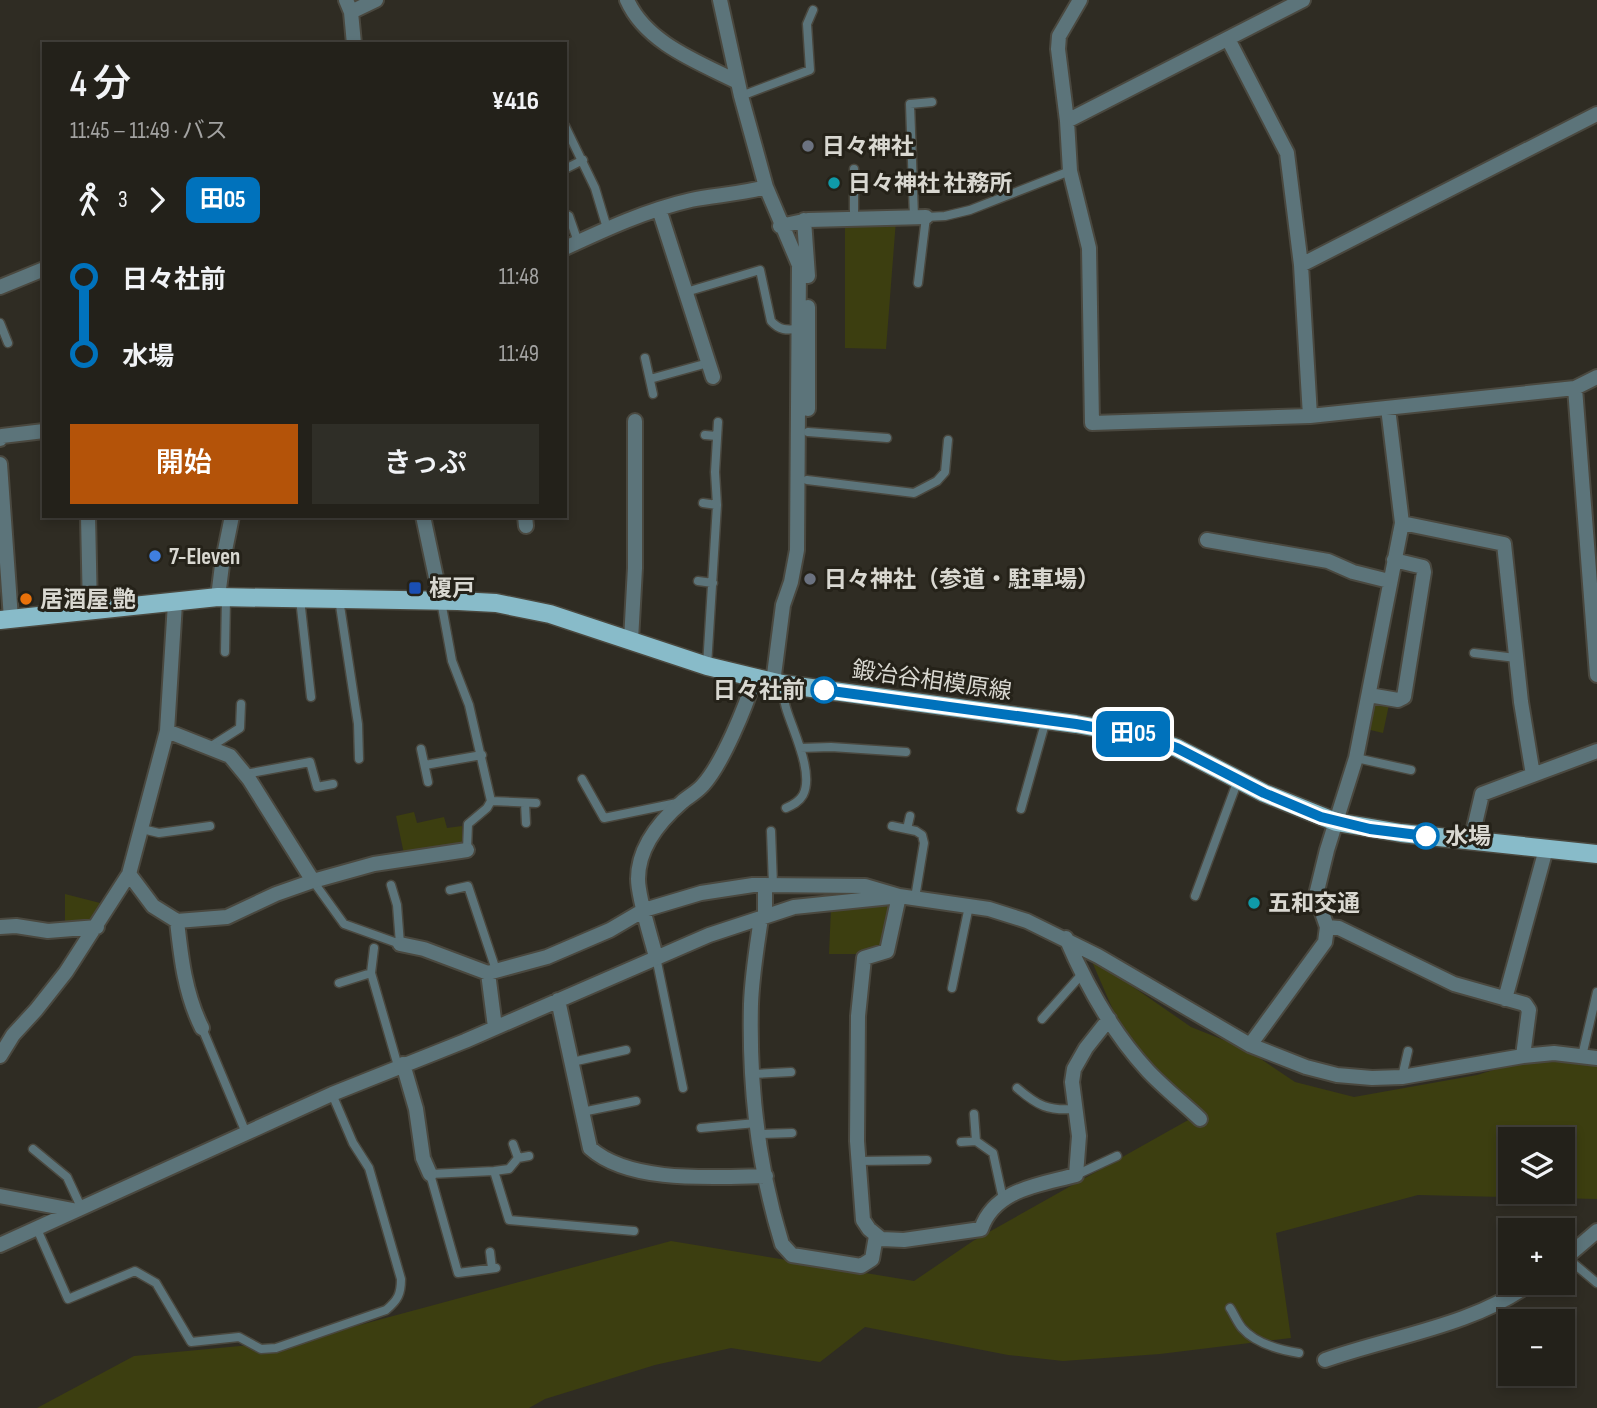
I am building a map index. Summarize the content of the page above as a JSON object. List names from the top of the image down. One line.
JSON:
{"streets":{"main road":["鍛冶谷相模原線"]},"places":{"other":["日々神社","日々神社 社務所","7-Eleven","日々神社（参道・駐車場）","居酒屋 艶","日々社前","水場","五和交通"],"transit":["榎戸"]},"lines":["bus line 田05"],"page":{"on_map":"田05","heading":["4 分","11:45 – 11:49 · バス","¥416"],"legs":["3","田05"],"list":[{"name":"日々社前","value":"11:48"},{"name":"水場","value":"11:49"}],"buttons":["開始","きっぷ"],"map_buttons":["+","−"]}}
